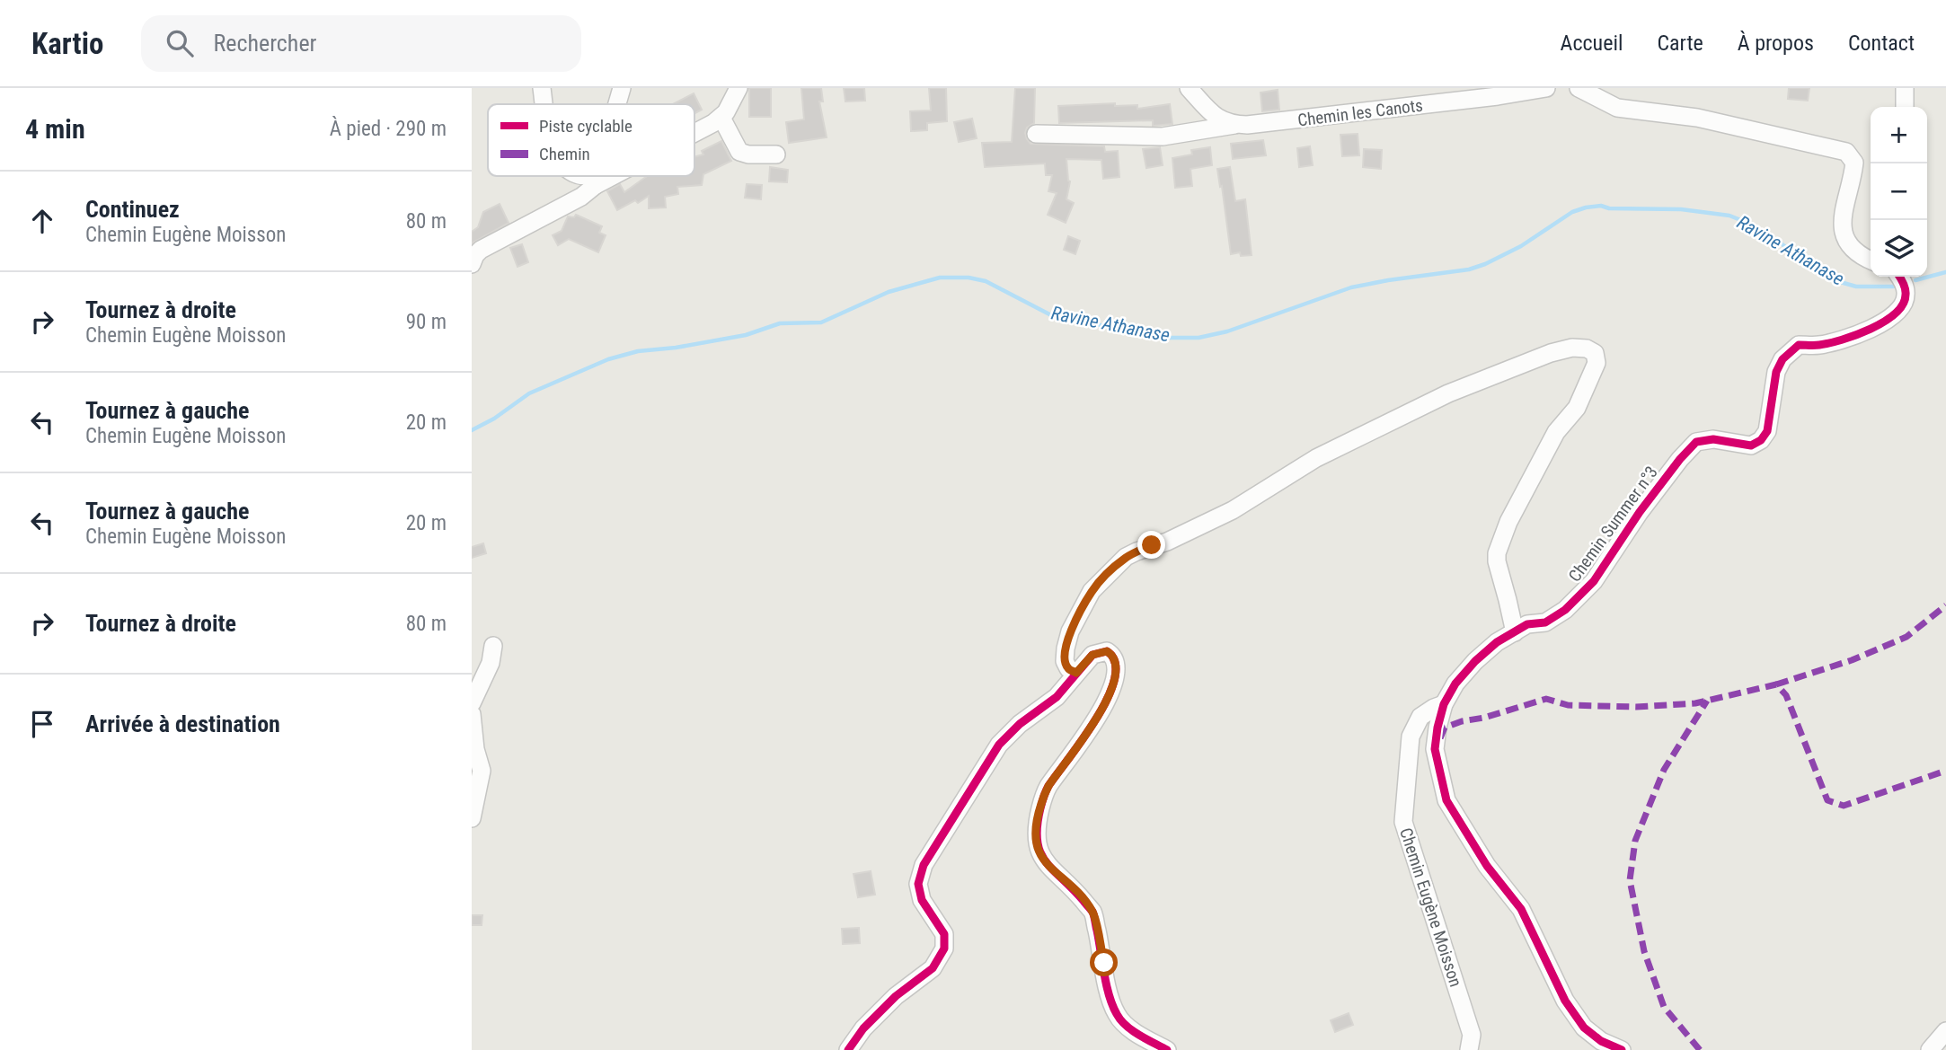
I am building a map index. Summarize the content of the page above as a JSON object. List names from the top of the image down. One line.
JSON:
{"streets":{"street":["Chemin les Canots","Chemin Summer n°3","Chemin Eugène Moisson"]},"crossings":[["Chemin Summer n°3","Chemin Eugène Moisson"]],"water":["Ravine Athanase"],"legend":["Piste cyclable","Chemin"],"page":{"header":"Kartio","search":"Rechercher","nav":["Accueil","Carte","À propos","Contact"],"heading":["4 min","À pied · 290 m"],"map_buttons":["+","−"],"list":[["Continuez","Chemin Eugène Moisson","80 m"],["Tournez à droite","Chemin Eugène Moisson","90 m"],["Tournez à gauche","Chemin Eugène Moisson","20 m"],["Tournez à gauche","Chemin Eugène Moisson","20 m"],["Tournez à droite","80 m"],"Arrivée à destination"]}}
